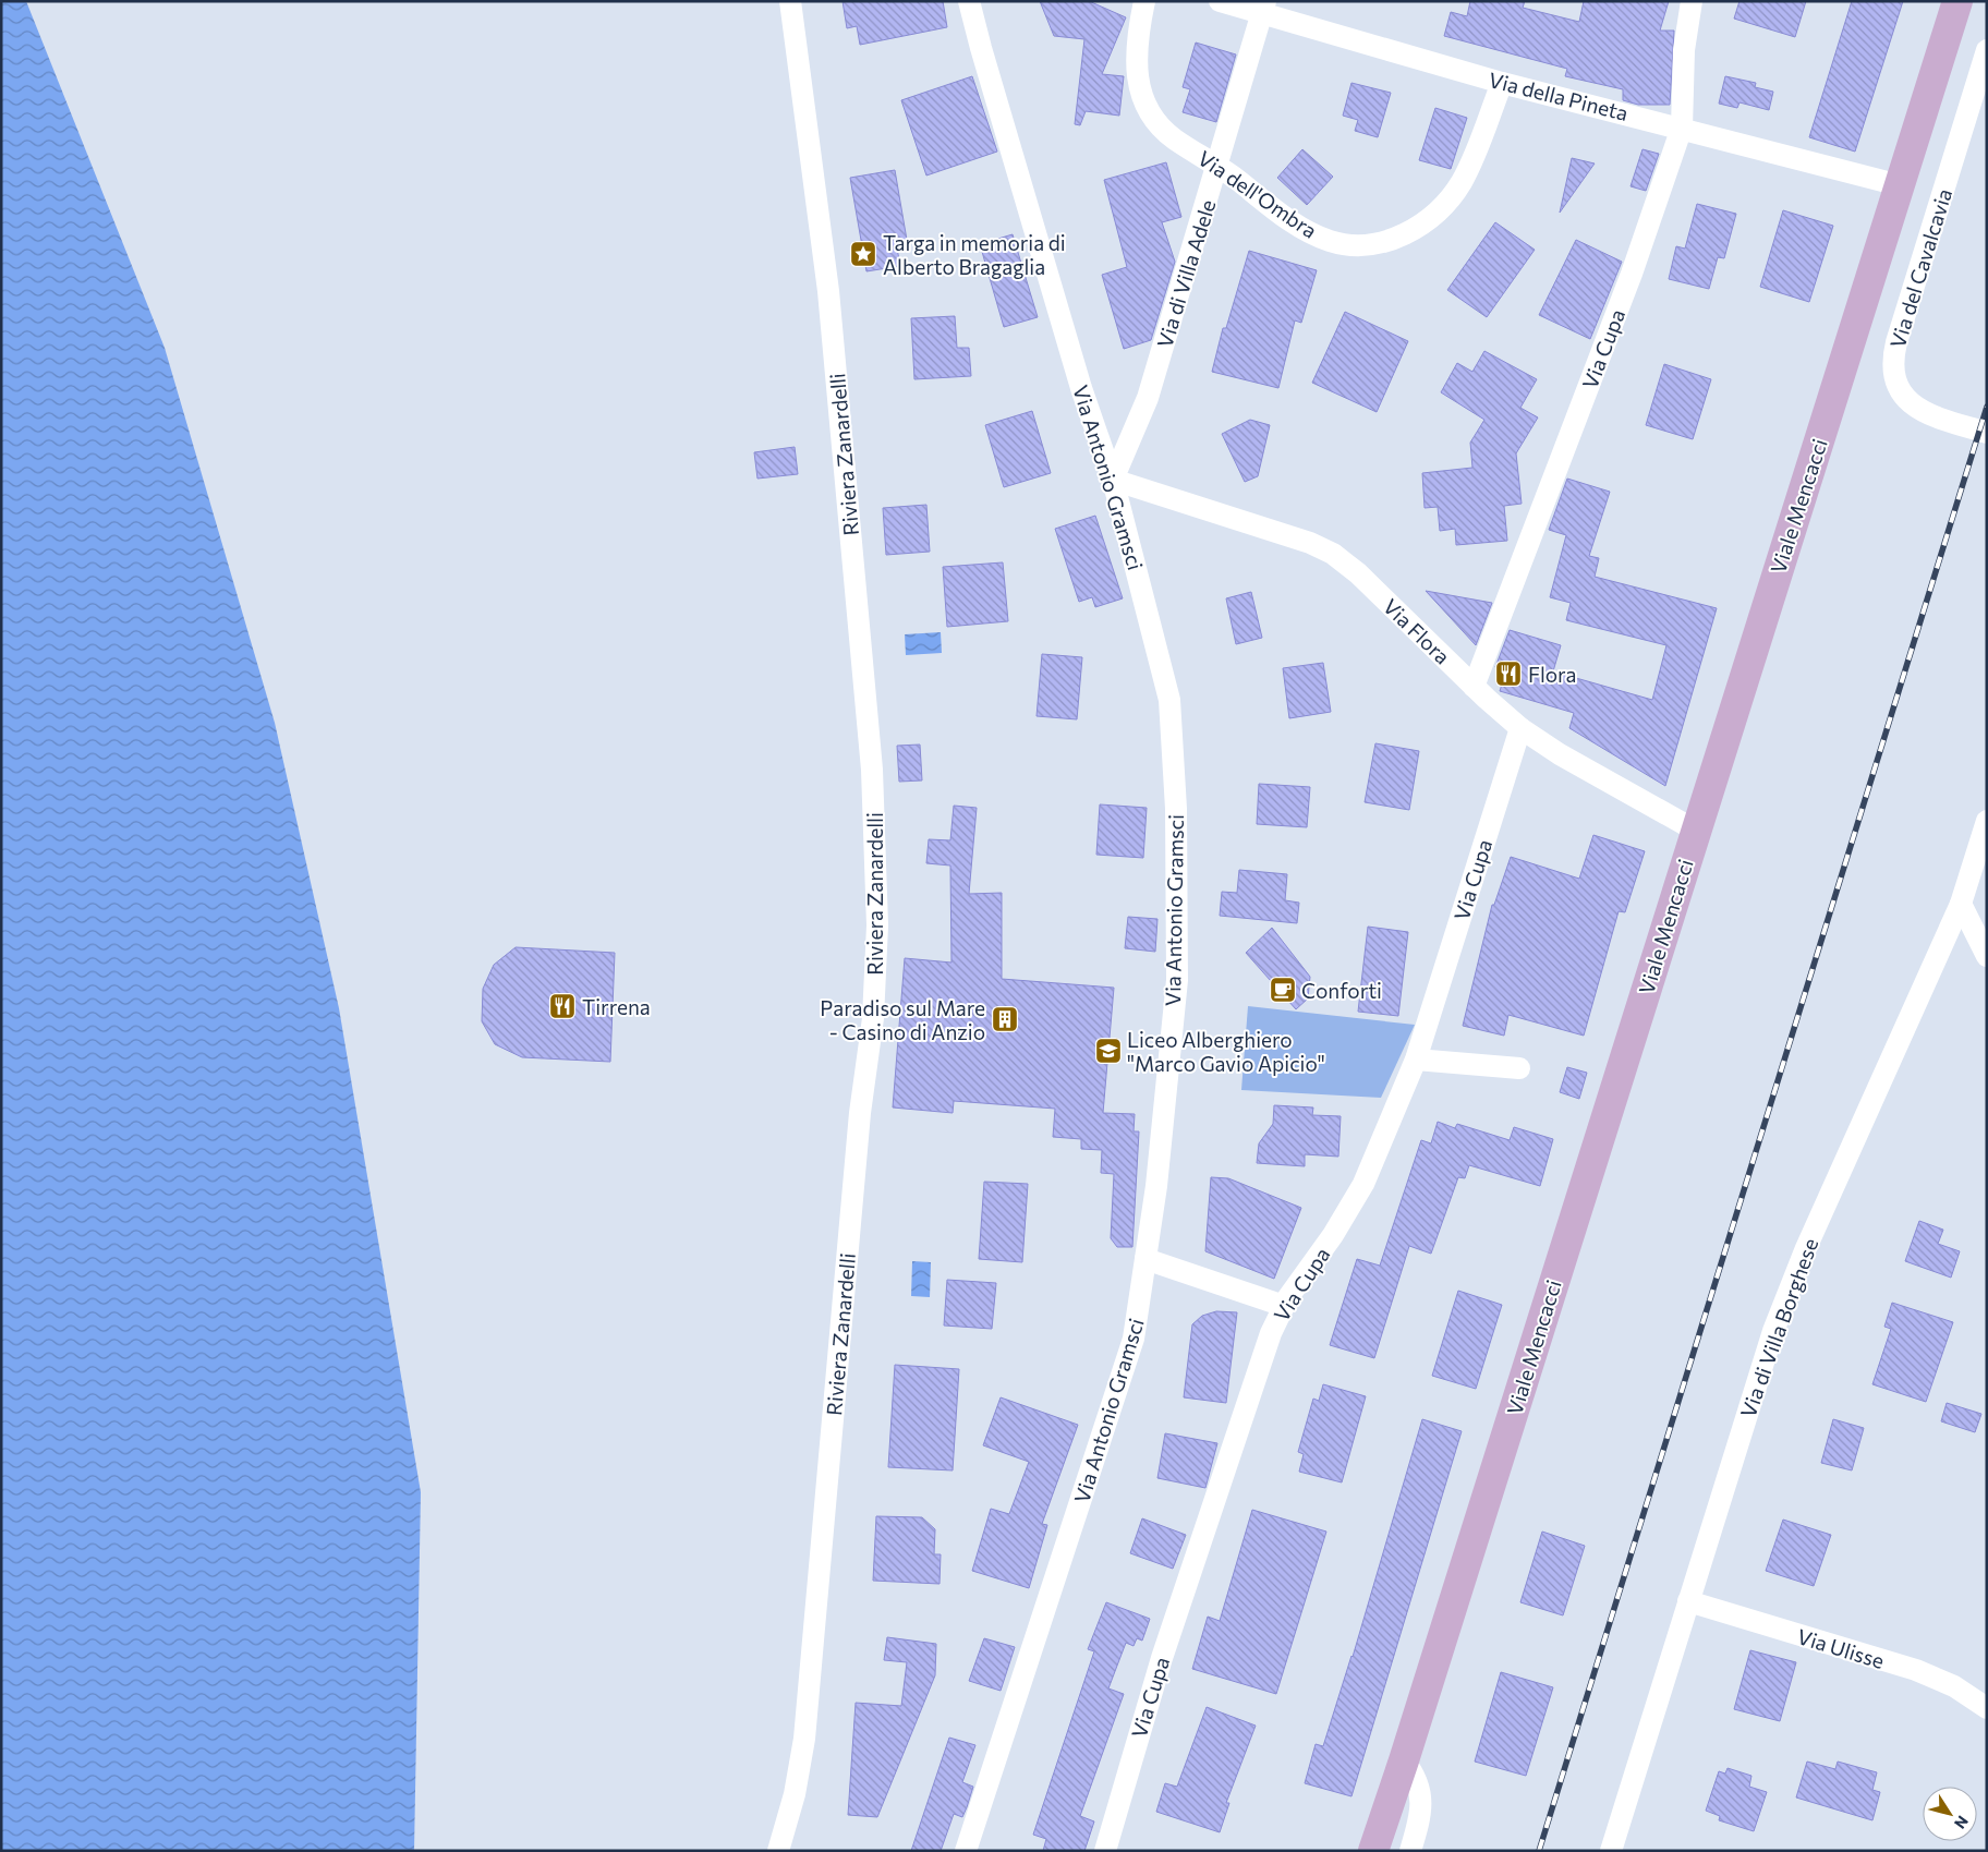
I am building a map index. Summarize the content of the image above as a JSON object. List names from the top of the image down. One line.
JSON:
{"streets":{"main road":["Viale Mencacci"],"street":["Via della Pineta","Via dell'Ombra","Via del Cavalcavia","Via di Villa Adele","Via Cupa","Riviera Zanardelli","Via Antonio Gramsci","Via Flora","Via di Villa Borghese","Via Ulisse"]},"crossings":[["Via della Pineta","Via dell'Ombra"],["Via della Pineta","Via di Villa Adele"],["Via della Pineta","Via Cupa"],["Via della Pineta","Viale Mencacci"],["Via dell'Ombra","Via di Villa Adele"],["Via di Villa Adele","Via Antonio Gramsci"],["Via di Villa Adele","Via Flora"],["Via Cupa","Via Flora"],["Via Antonio Gramsci","Via Flora"],["Viale Mencacci","Via Flora"],["Via di Villa Borghese","Via Ulisse"]],"places":{"place":["Targa in memoria di Alberto Bragaglia"],"restaurant":["Flora","Tirrena"],"cafe":["Conforti"],"building":["Paradiso sul Mare - Casino di Anzio"],"school or university":["Liceo Alberghiero \"Marco Gavio Apicio\""]},"north":"bottom right"}
